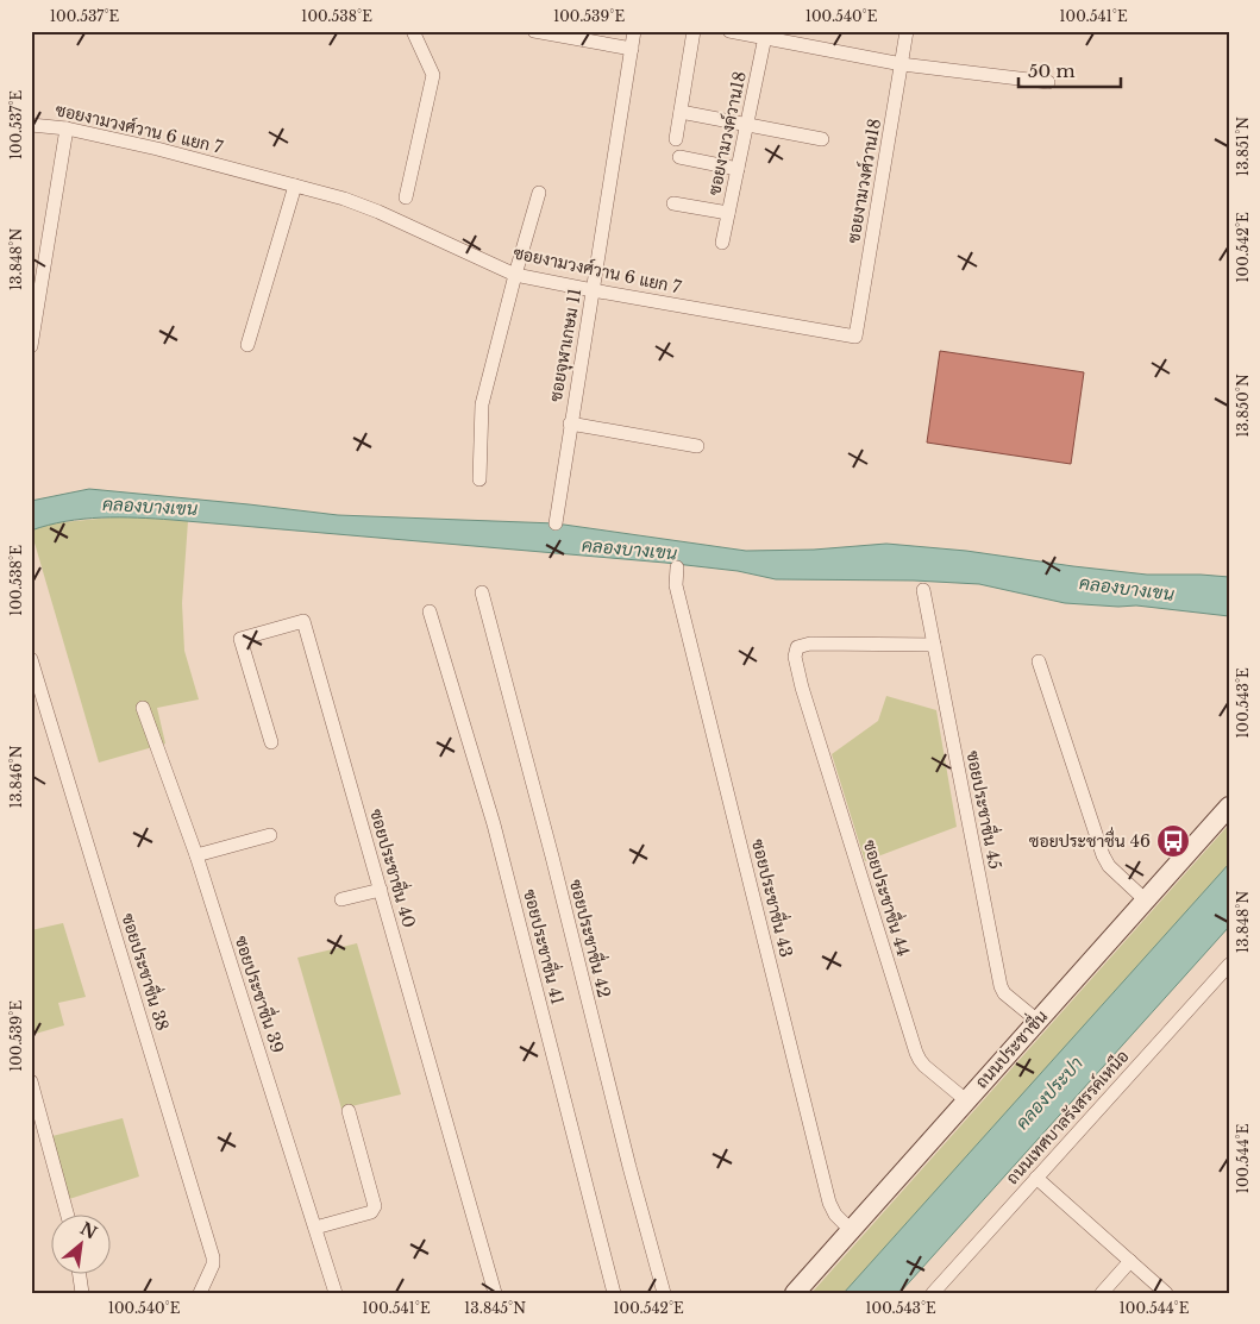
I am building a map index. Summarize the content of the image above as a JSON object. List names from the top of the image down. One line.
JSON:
{"streets":{"main road":["ถนนประชาชื่น"],"street":["ซอยงามวงศ์วาน 6 แยก 7","ซอยงามวงค์วาน18","ซอยงามวงศ์วาน18","ซอยจุฬาเกษม 11","ซอยประชาชื่น 45","ซอยประชาชื่น 40","ซอยประชาชื่น 43","ซอยประชาชื่น 44","ซอยประชาชื่น 42","ซอยประชาชื่น 41","ซอยประชาชื่น 38","ซอยประชาชื่น 39","ถนนเทศบาลรังสรรค์เหนือ"]},"crossings":[["ซอยงามวงศ์วาน 6 แยก 7","ซอยงามวงศ์วาน18"],["ซอยงามวงศ์วาน 6 แยก 7","ซอยจุฬาเกษม 11"],["ซอยประชาชื่น 45","ซอยประชาชื่น 44"],["ซอยประชาชื่น 45","ถนนประชาชื่น"],["ซอยประชาชื่น 43","ถนนประชาชื่น"],["ซอยประชาชื่น 44","ถนนประชาชื่น"]],"water":["คลองบางเขน","คลองประปา"],"places":{"bus stop":["ซอยประชาชื่น 46"]},"scale_bar":"50 m","north":"top right","coordinates":["100.537°E","100.538°E","100.539°E","100.540°E","100.541°E","13.851°N","100.542°E","13.848°N","13.850°N","100.543°E","13.846°N","100.544°E","13.845°N"]}
